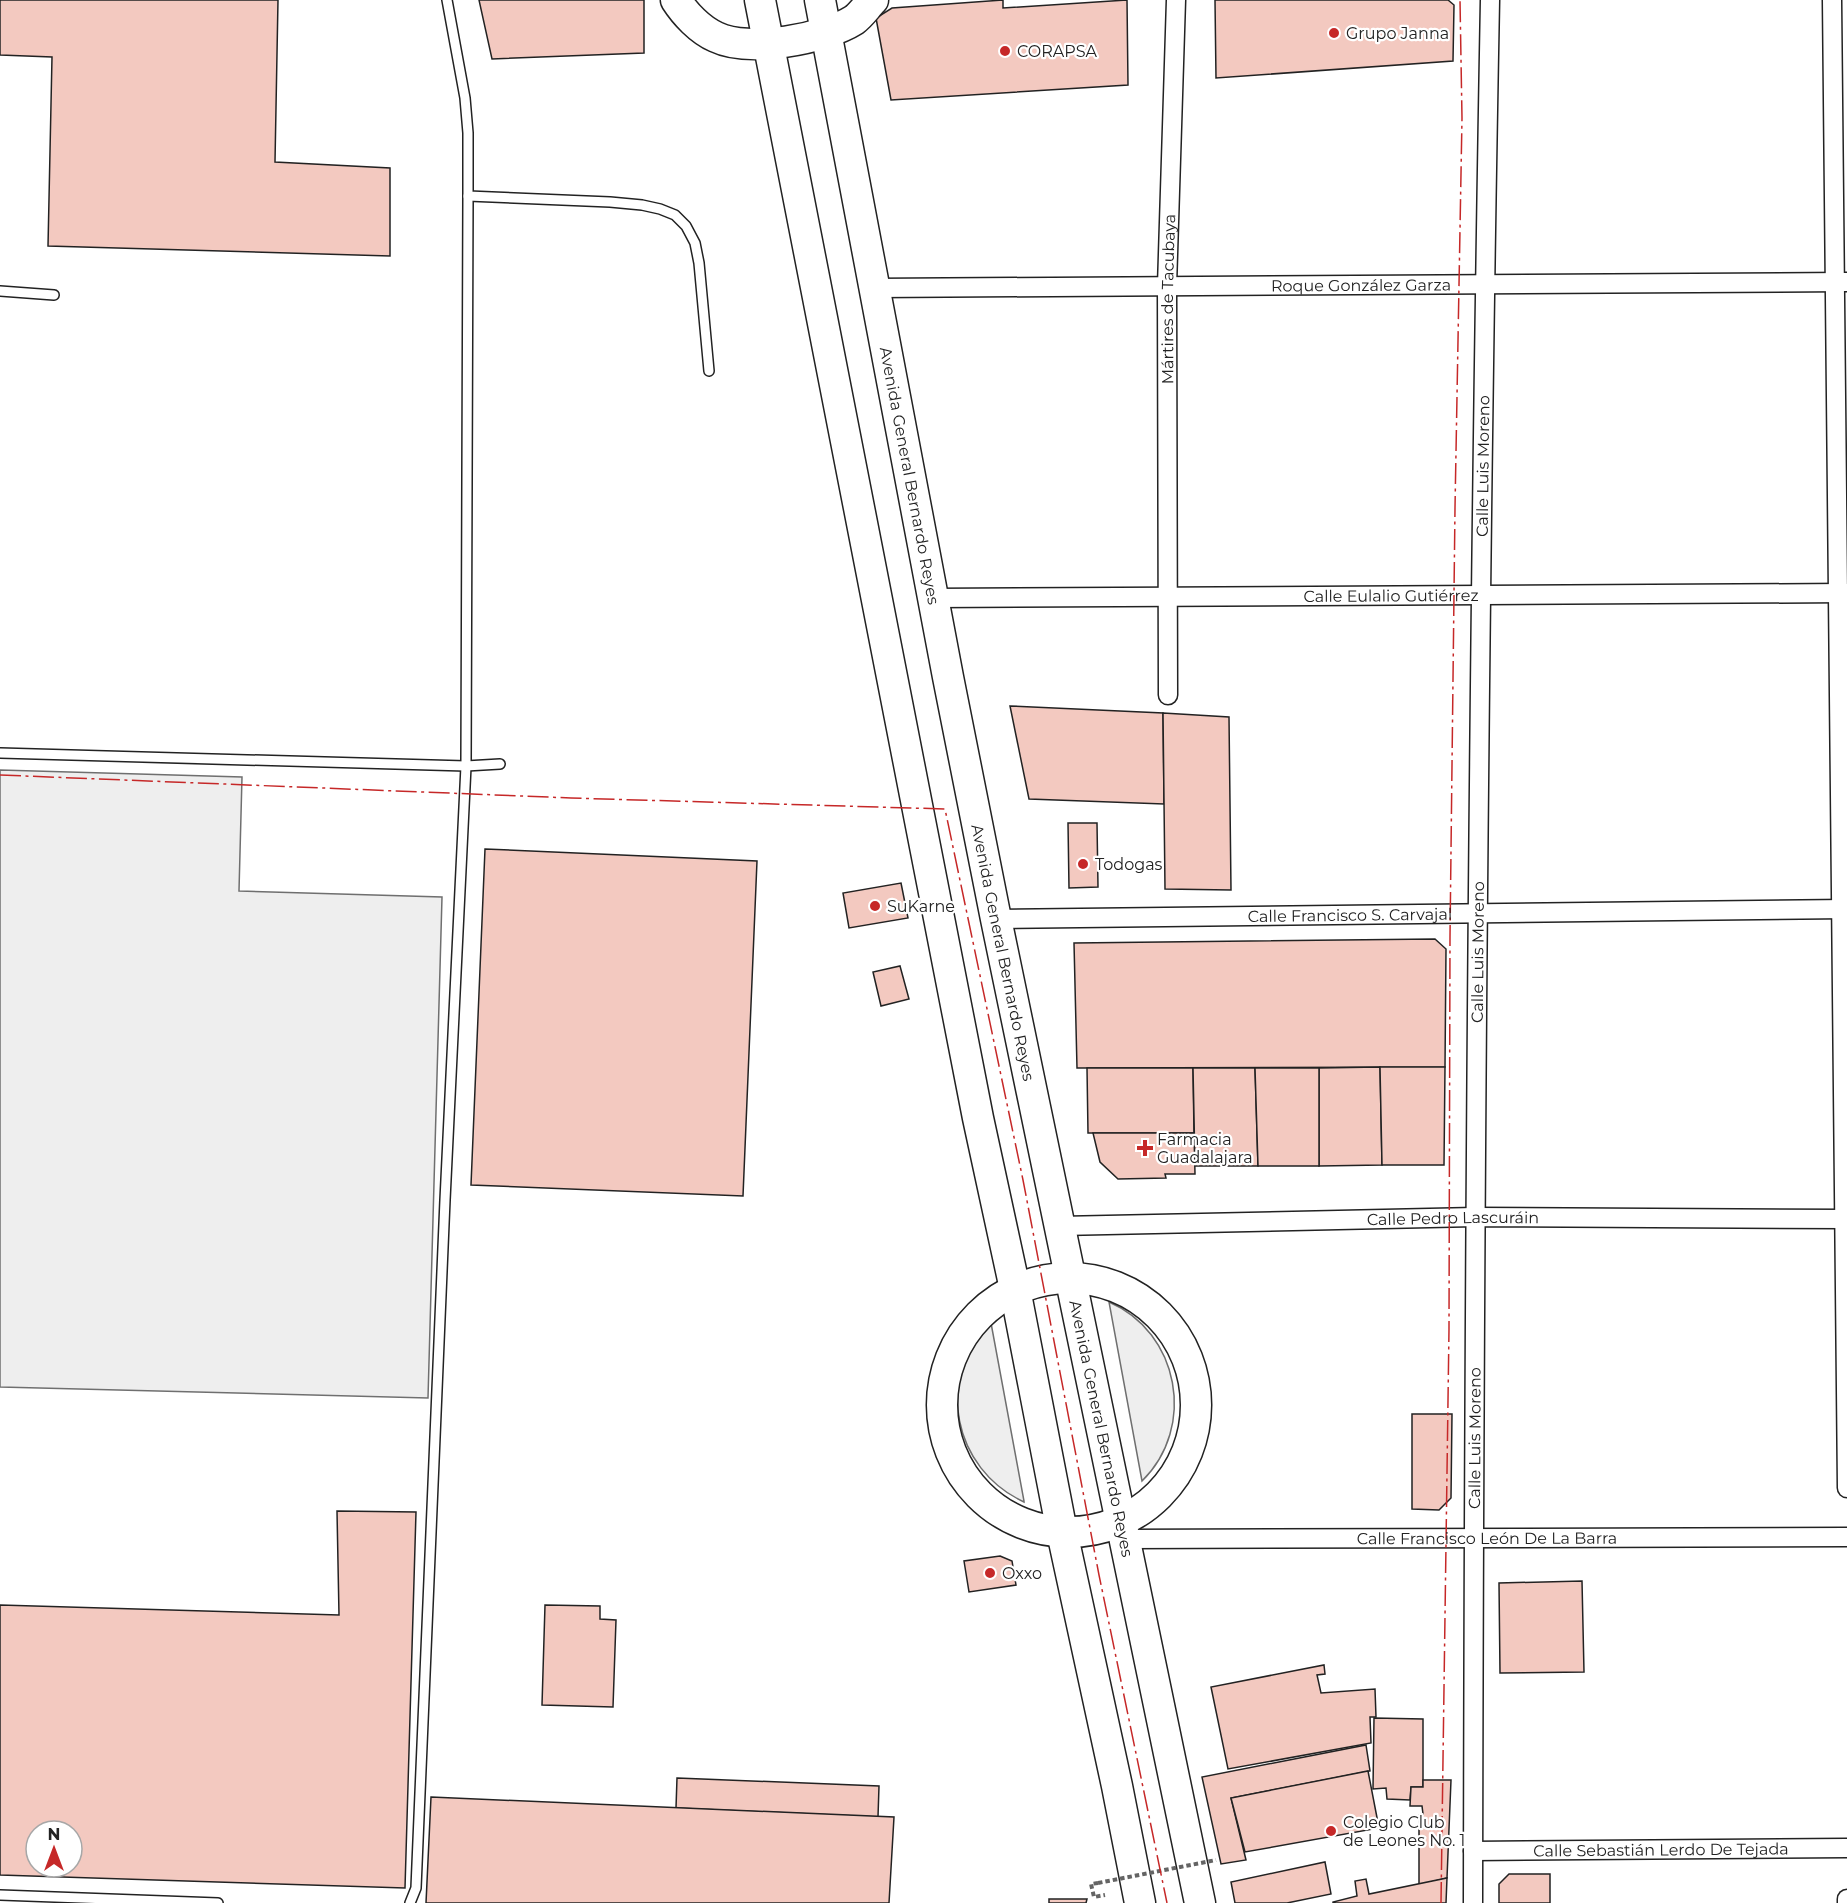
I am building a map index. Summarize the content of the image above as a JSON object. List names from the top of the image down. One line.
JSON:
{"streets":{"main road":["Avenida General Bernardo Reyes"],"street":["Roque González Garza","Mártires de Tacubaya","Calle Luis Moreno","Calle Eulalio Gutiérrez","Calle Francisco S. Carvajal","Calle Pedro Lascuráin","Calle Francisco León De La Barra","Calle Sebastián Lerdo De Tejada"]},"crossings":[["Roque González Garza","Mártires de Tacubaya"],["Roque González Garza","Calle Luis Moreno"],["Roque González Garza","Avenida General Bernardo Reyes"],["Mártires de Tacubaya","Calle Eulalio Gutiérrez"],["Calle Luis Moreno","Calle Eulalio Gutiérrez"],["Calle Luis Moreno","Calle Francisco S. Carvajal"],["Calle Luis Moreno","Calle Pedro Lascuráin"],["Calle Luis Moreno","Calle Francisco León De La Barra"],["Calle Luis Moreno","Calle Sebastián Lerdo De Tejada"],["Avenida General Bernardo Reyes","Calle Eulalio Gutiérrez"],["Avenida General Bernardo Reyes","Calle Francisco S. Carvajal"],["Avenida General Bernardo Reyes","Calle Pedro Lascuráin"],["Avenida General Bernardo Reyes","Calle Francisco León De La Barra"]],"places":{"other":["Grupo Janna","CORAPSA","Todogas","SuKarne","Oxxo","Colegio Club de Leones No. 1"],"health":["Farmacia Guadalajara"]},"north":"top"}
